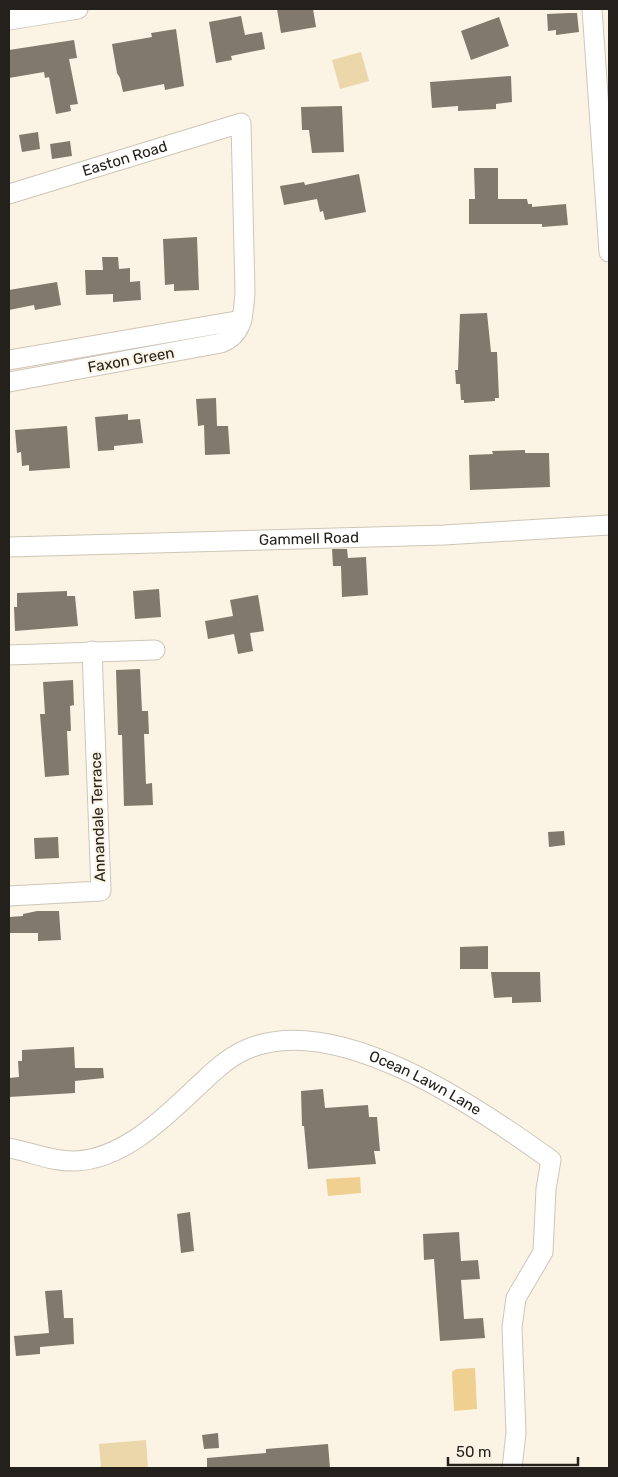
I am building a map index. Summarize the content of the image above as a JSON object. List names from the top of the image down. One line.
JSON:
{"streets":{"street":["Easton Road","Faxon Green","Gammell Road","Annandale Terrace","Ocean Lawn Lane"]},"crossings":[["Easton Road","Faxon Green"]],"scale_bar":"50 m"}
